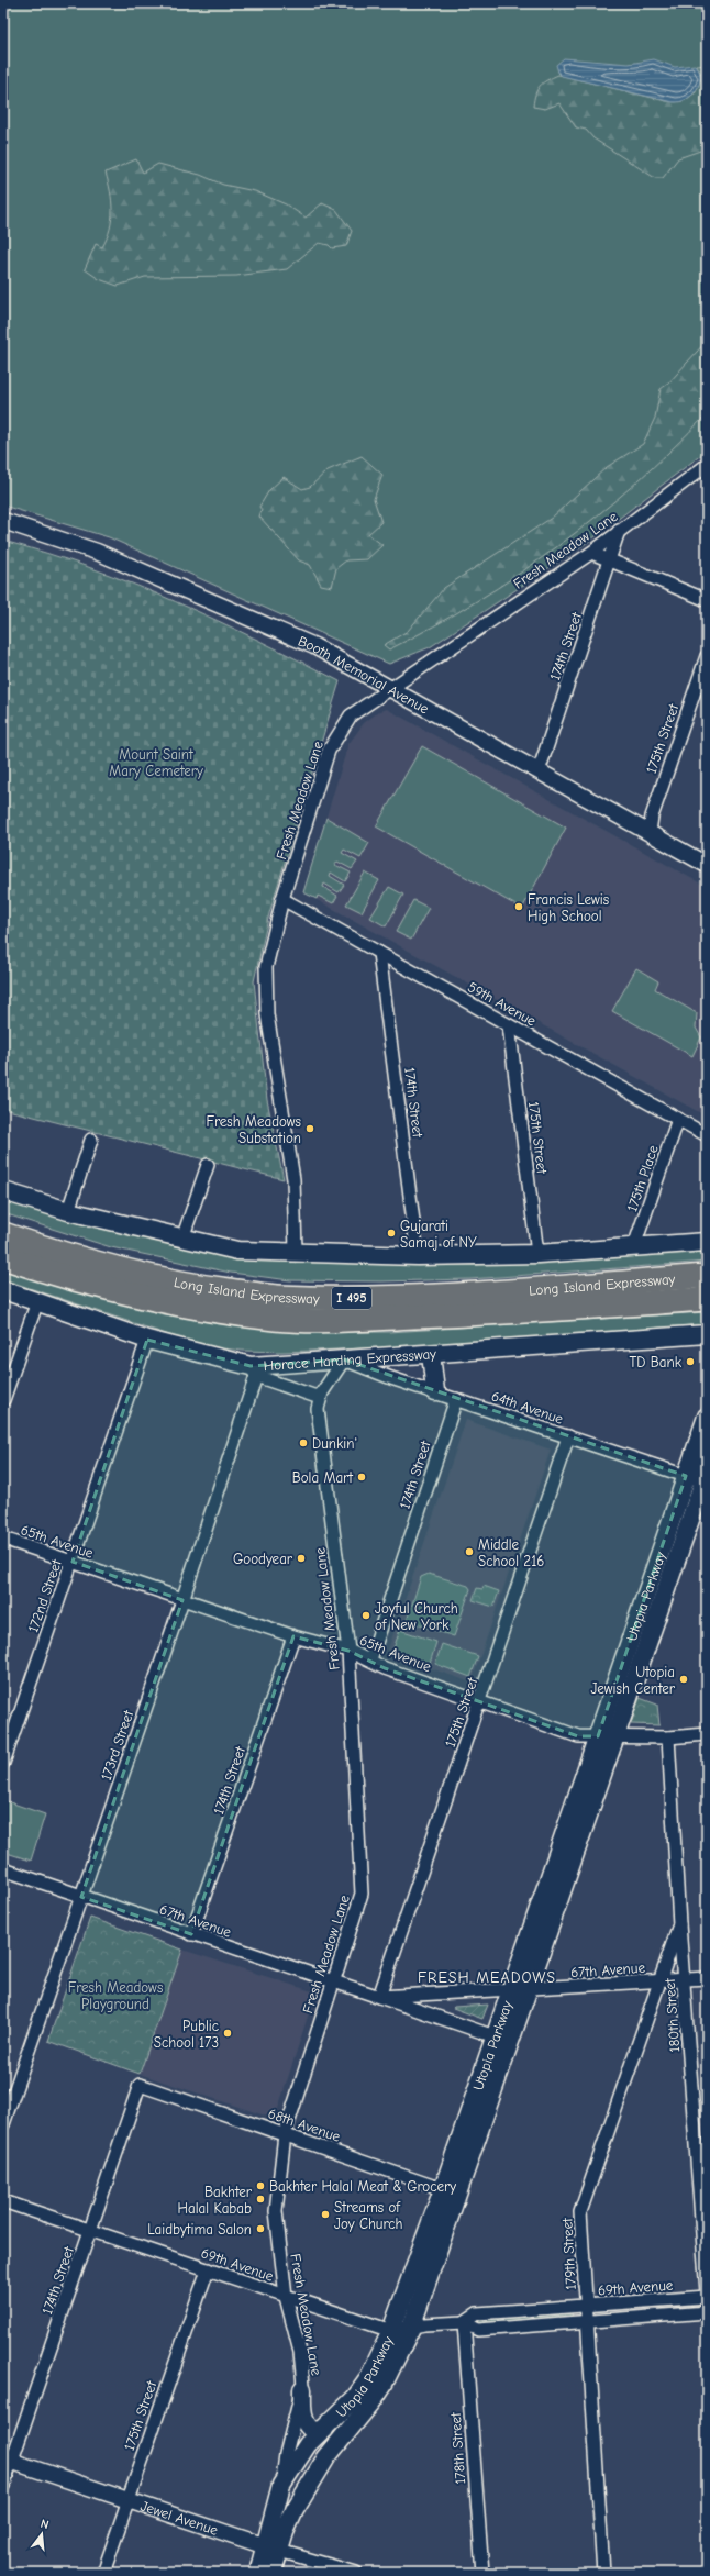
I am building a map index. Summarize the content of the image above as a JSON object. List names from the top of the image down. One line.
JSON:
{"streets":{"highway":["Long Island Expressway","I 495"],"main road":["Horace Harding Expressway","Utopia Parkway"],"street":["Fresh Meadow Lane","174th Street","Booth Memorial Avenue","175th Street","59th Avenue","175th Place","64th Avenue","65th Avenue","172nd Street","173rd Street","67th Avenue","180th Street","68th Avenue","179th Street","69th Avenue","178th Street","Jewel Avenue"]},"crossings":[["Fresh Meadow Lane","174th Street"],["Fresh Meadow Lane","Booth Memorial Avenue"],["Fresh Meadow Lane","59th Avenue"],["Fresh Meadow Lane","Horace Harding Expressway"],["Fresh Meadow Lane","64th Avenue"],["Fresh Meadow Lane","65th Avenue"],["Fresh Meadow Lane","Utopia Parkway"],["Fresh Meadow Lane","67th Avenue"],["Fresh Meadow Lane","68th Avenue"],["Fresh Meadow Lane","69th Avenue"],["174th Street","Booth Memorial Avenue"],["174th Street","59th Avenue"],["174th Street","64th Avenue"],["174th Street","65th Avenue"],["174th Street","67th Avenue"],["174th Street","68th Avenue"],["174th Street","69th Avenue"],["174th Street","Jewel Avenue"],["Booth Memorial Avenue","175th Street"],["175th Street","59th Avenue"],["175th Street","64th Avenue"],["175th Street","65th Avenue"],["175th Street","67th Avenue"],["175th Street","69th Avenue"],["175th Street","Jewel Avenue"],["59th Avenue","175th Place"],["Horace Harding Expressway","64th Avenue"],["Horace Harding Expressway","172nd Street"],["Horace Harding Expressway","173rd Street"],["64th Avenue","Utopia Parkway"],["65th Avenue","172nd Street"],["65th Avenue","Utopia Parkway"],["65th Avenue","173rd Street"],["65th Avenue","180th Street"],["Utopia Parkway","67th Avenue"],["Utopia Parkway","68th Avenue"],["Utopia Parkway","69th Avenue"],["Utopia Parkway","Jewel Avenue"],["173rd Street","67th Avenue"],["67th Avenue","180th Street"],["67th Avenue","179th Street"],["180th Street","179th Street"],["179th Street","69th Avenue"],["69th Avenue","178th Street"]],"districts":["FRESH MEADOWS"],"parks":["Mount Saint Mary Cemetery","Fresh Meadows Playground"],"places":["Francis Lewis High School","Fresh Meadows Substation","Gujarati Samaj of NY","TD Bank","Dunkin'","Bola Mart","Middle School 216","Goodyear","Joyful Church of New York","Utopia Jewish Center","Public School 173","Bakhter Halal Meat & Grocery","Bakhter Halal Kabab","Streams of Joy Church","Laidbytima Salon"],"north":"top"}
